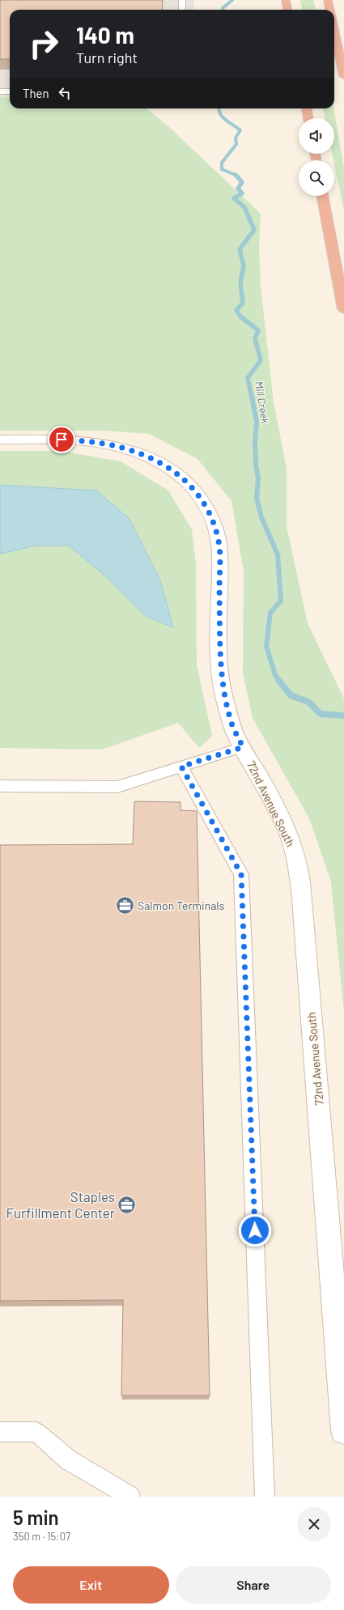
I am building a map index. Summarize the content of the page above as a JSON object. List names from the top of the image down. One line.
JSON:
{"streets":{"street":["72nd Avenue South"]},"water":["Mill Creek"],"places":{"office":["Salmon Terminals","Staples Furfillment Center"]},"page":{"turn":["140 m","Turn right"],"then":"Then","heading":["5 min","350 m · 15:07"],"buttons":["Exit","Share"]}}
